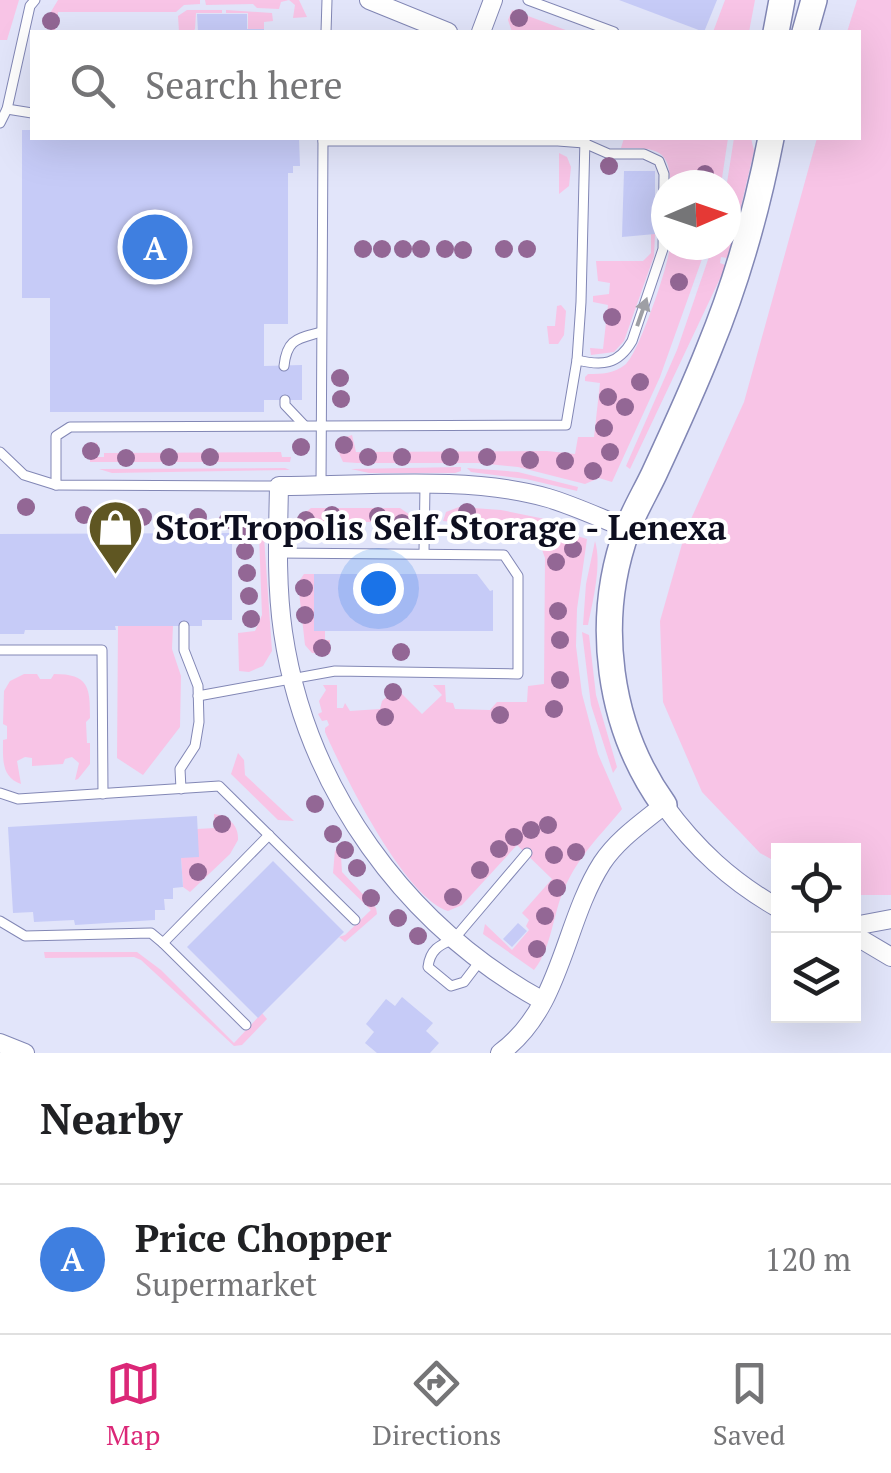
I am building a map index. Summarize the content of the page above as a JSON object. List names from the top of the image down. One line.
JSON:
{"places":{"shop":["StorTropolis Self-Storage - Lenexa"]},"north":"right","page":{"search":"Search here","pins":"A","heading":"Nearby","list":[{"mark":"A","name":"Price Chopper","note":"Supermarket","value":"120 m"}],"nav":["Map","Directions","Saved"]}}
